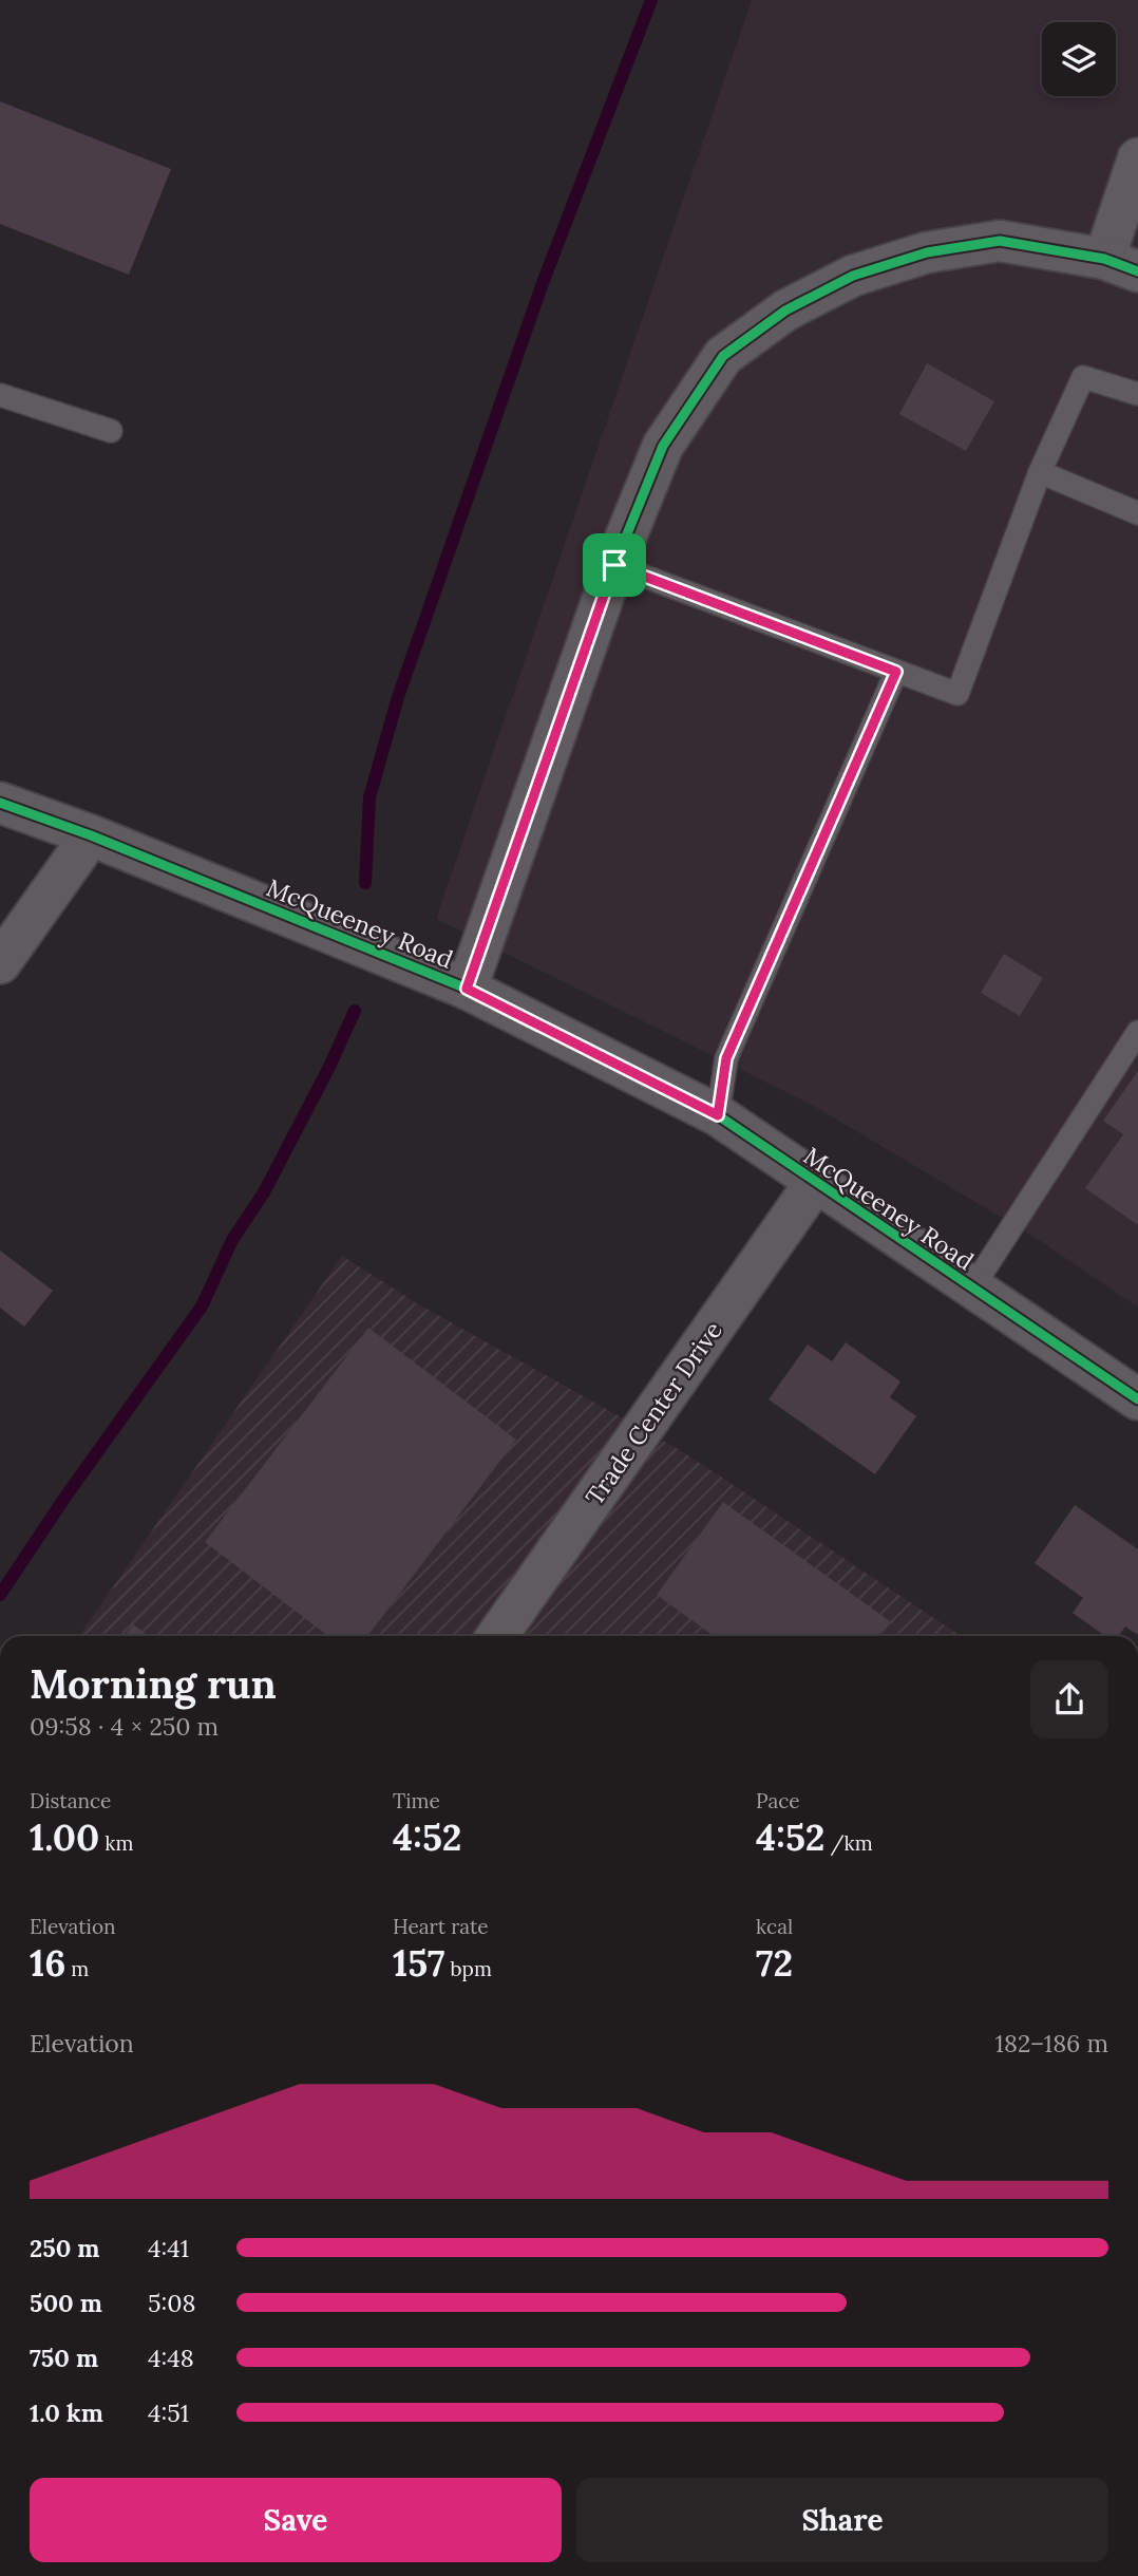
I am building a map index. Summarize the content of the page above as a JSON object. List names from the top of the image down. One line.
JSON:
{"streets":{"street":["McQueeney Road","Trade Center Drive"]},"crossings":[["McQueeney Road","Trade Center Drive"]],"page":{"heading":["Morning run","09:58 · 4 × 250 m"],"stats":[["Distance","1.00 km"],["Time","4:52"],["Pace","4:52 /km"],["Elevation","16 m"],["Heart rate","157 bpm"],["kcal","72"]],"chart":["Elevation","182–186 m"],"list":[{"name":"250 m","note":"4:41"},{"name":"500 m","note":"5:08"},{"name":"750 m","note":"4:48"},{"name":"1.0 km","note":"4:51"}],"buttons":["Save","Share"]}}
